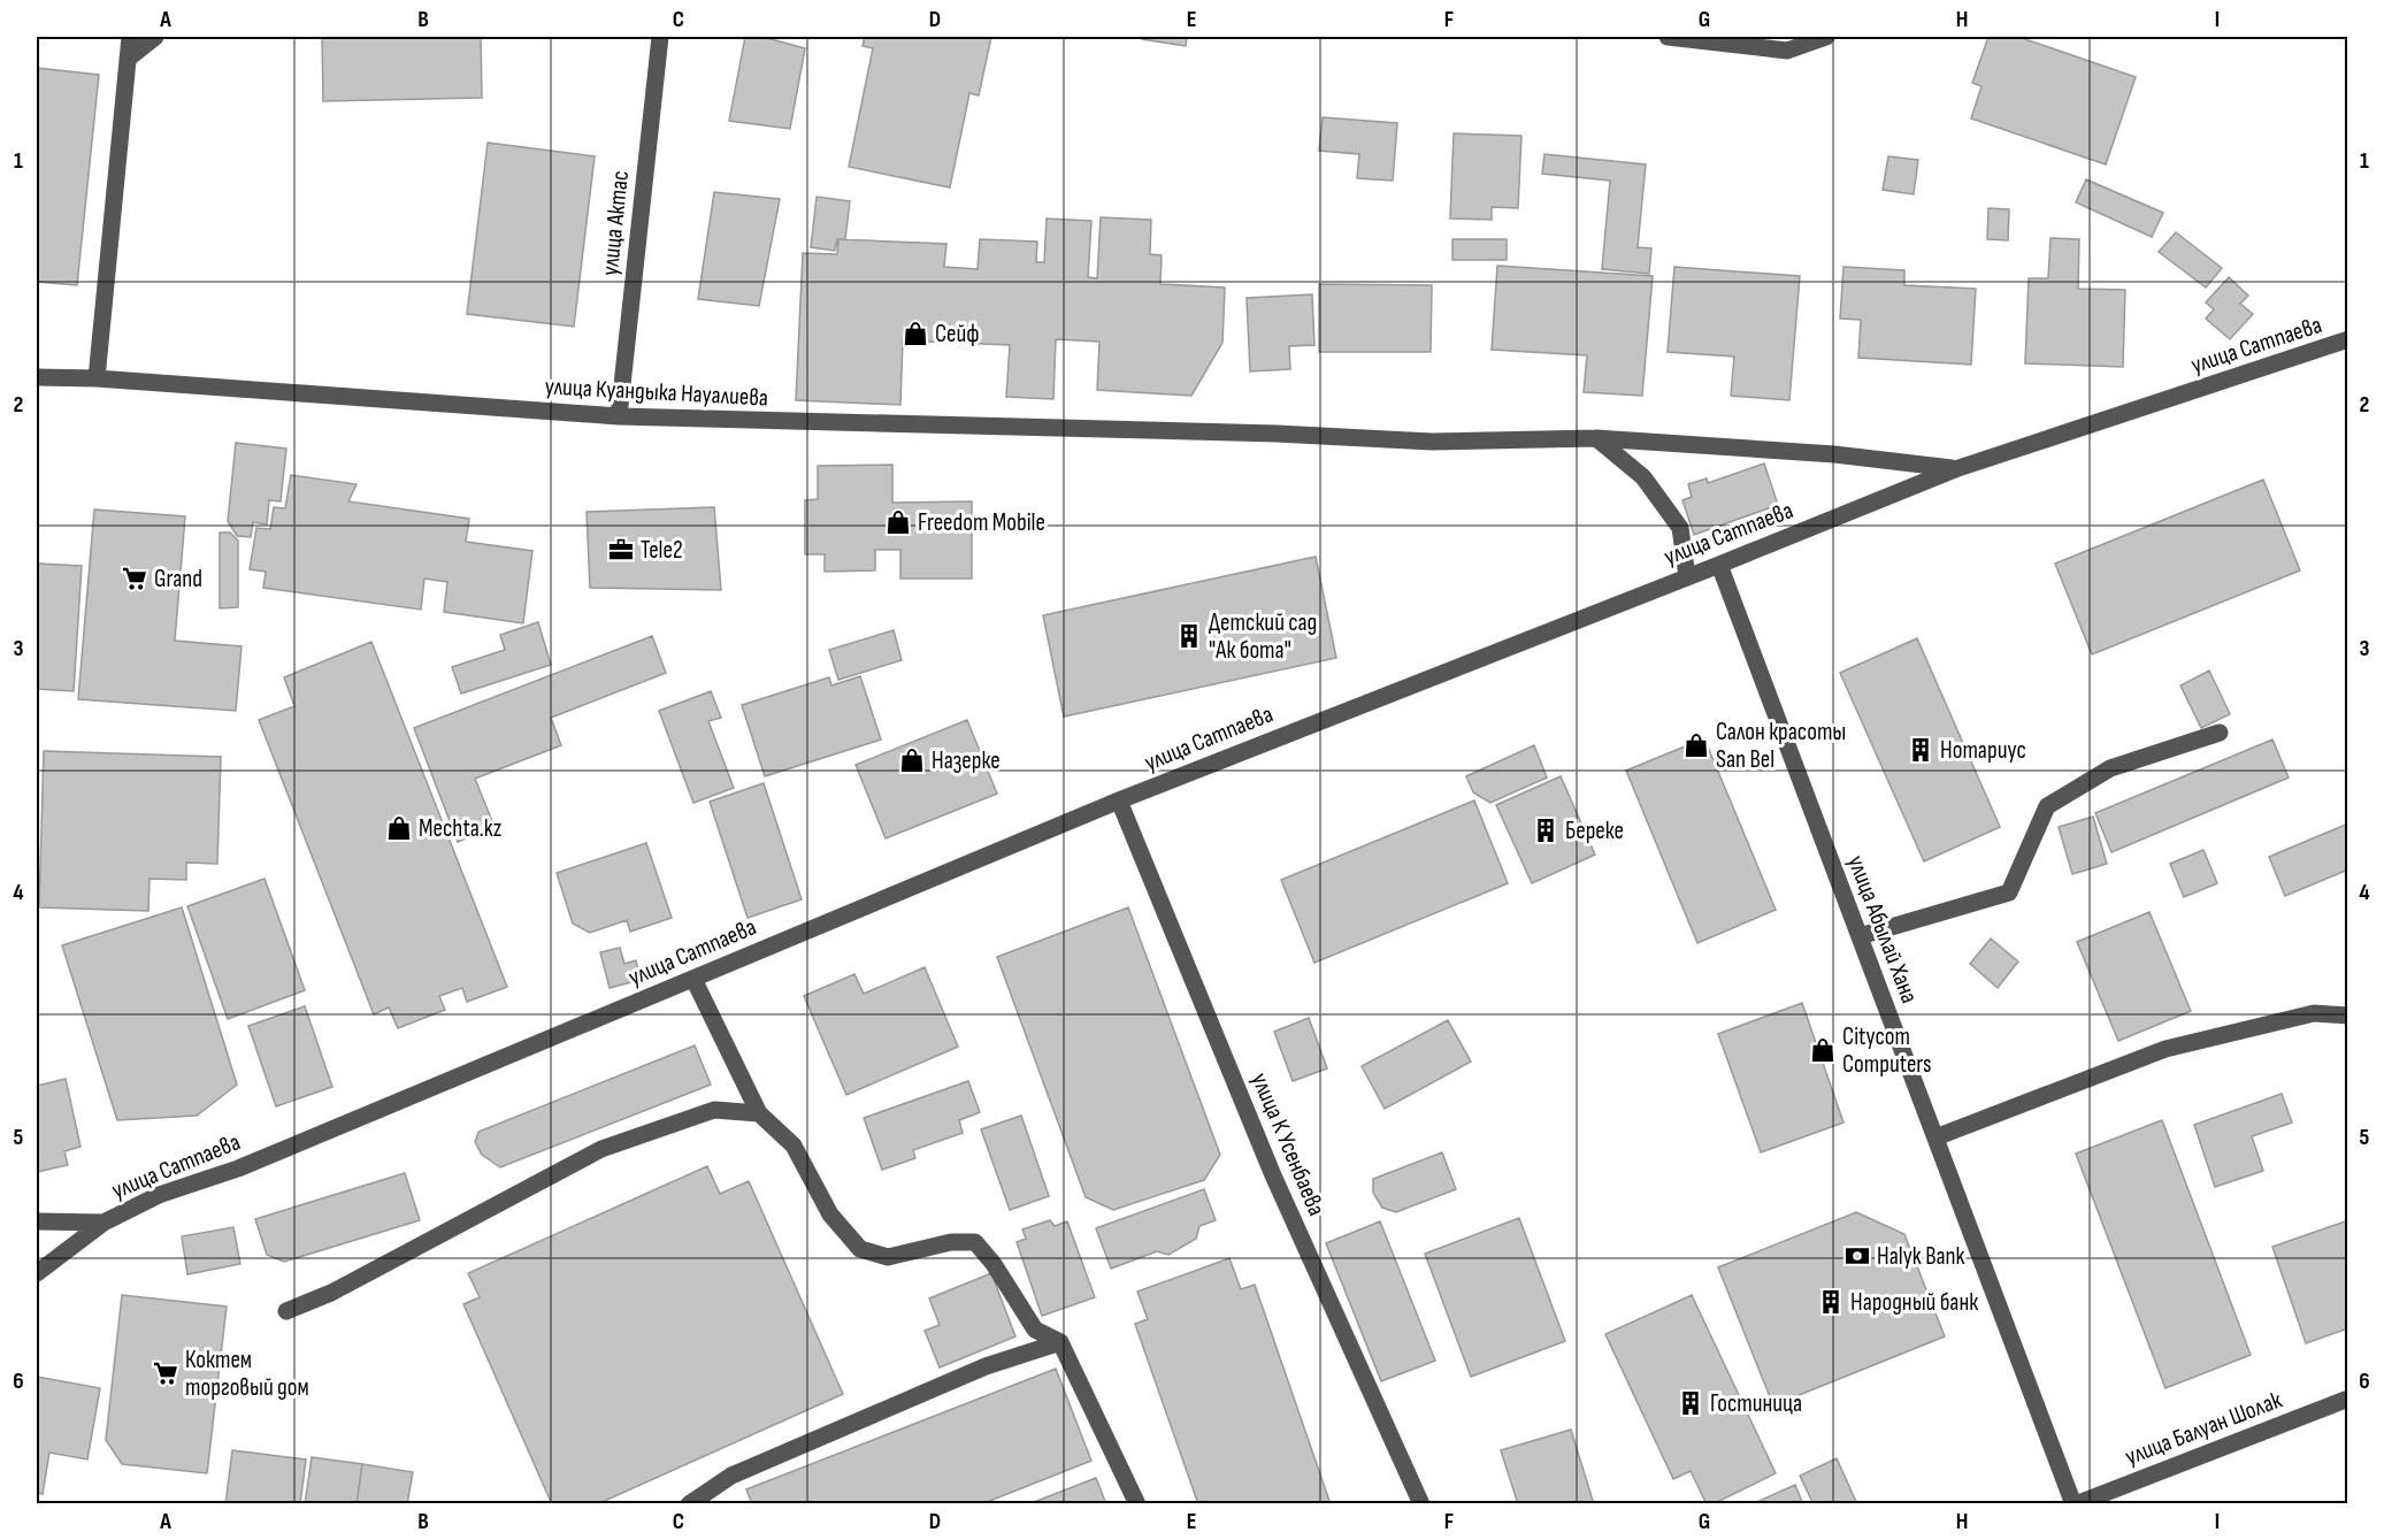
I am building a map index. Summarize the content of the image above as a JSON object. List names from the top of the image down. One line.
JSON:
{"streets":{"street":["улица Актас","улица Сатпаева","улица Куандыка Науалиева","улица Абылай Хана","улица К Усенбаева","улица Балуан Шолак"]},"crossings":[["улица Актас","улица Куандыка Науалиева"],["улица Сатпаева","улица Куандыка Науалиева"],["улица Сатпаева","улица Абылай Хана"],["улица Сатпаева","улица К Усенбаева"],["улица Абылай Хана","улица Балуан Шолак"]],"places":{"shop":["Сейф","Freedom Mobile","Салон красоты San Bel","Назерке","Mechta.kz","Citycom Computers"],"office":["Tele2"],"supermarket":["Grand","Коктем торговый дом"],"building":["Детский сад \"Ак бота\"","Нотариус","Береке","Народный банк","Гостиница"],"bank":["Halyk Bank"]},"grid":{"columns":["A","B","C","D","E","F","G","H","I"],"rows":["1","2","3","4","5","6"]}}
